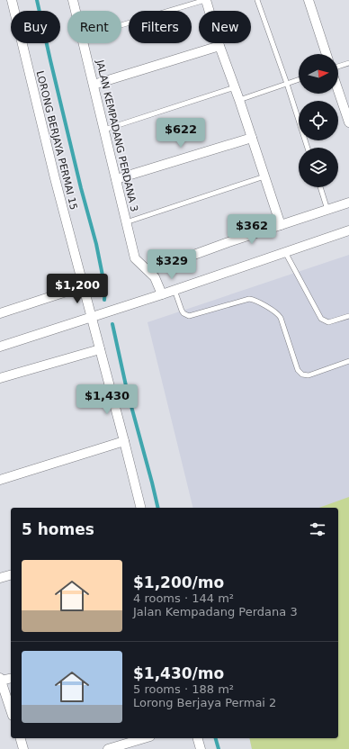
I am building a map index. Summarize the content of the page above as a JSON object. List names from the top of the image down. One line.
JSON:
{"streets":{"street":["JALAN KEMPADANG PERDANA 3","LORONG BERJAYA PERMAI 15"]},"north":"right","page":{"chip":["Buy","Rent","Filters","New"],"price":["$622","$362","$329","$1,200","$1,430"],"heading":"5 homes","list":[{"name":"$1,200/mo","note":"4 rooms · 144 m² · Jalan Kempadang Perdana 3"},{"name":"$1,430/mo","note":"5 rooms · 188 m² · Lorong Berjaya Permai 2"}]}}
